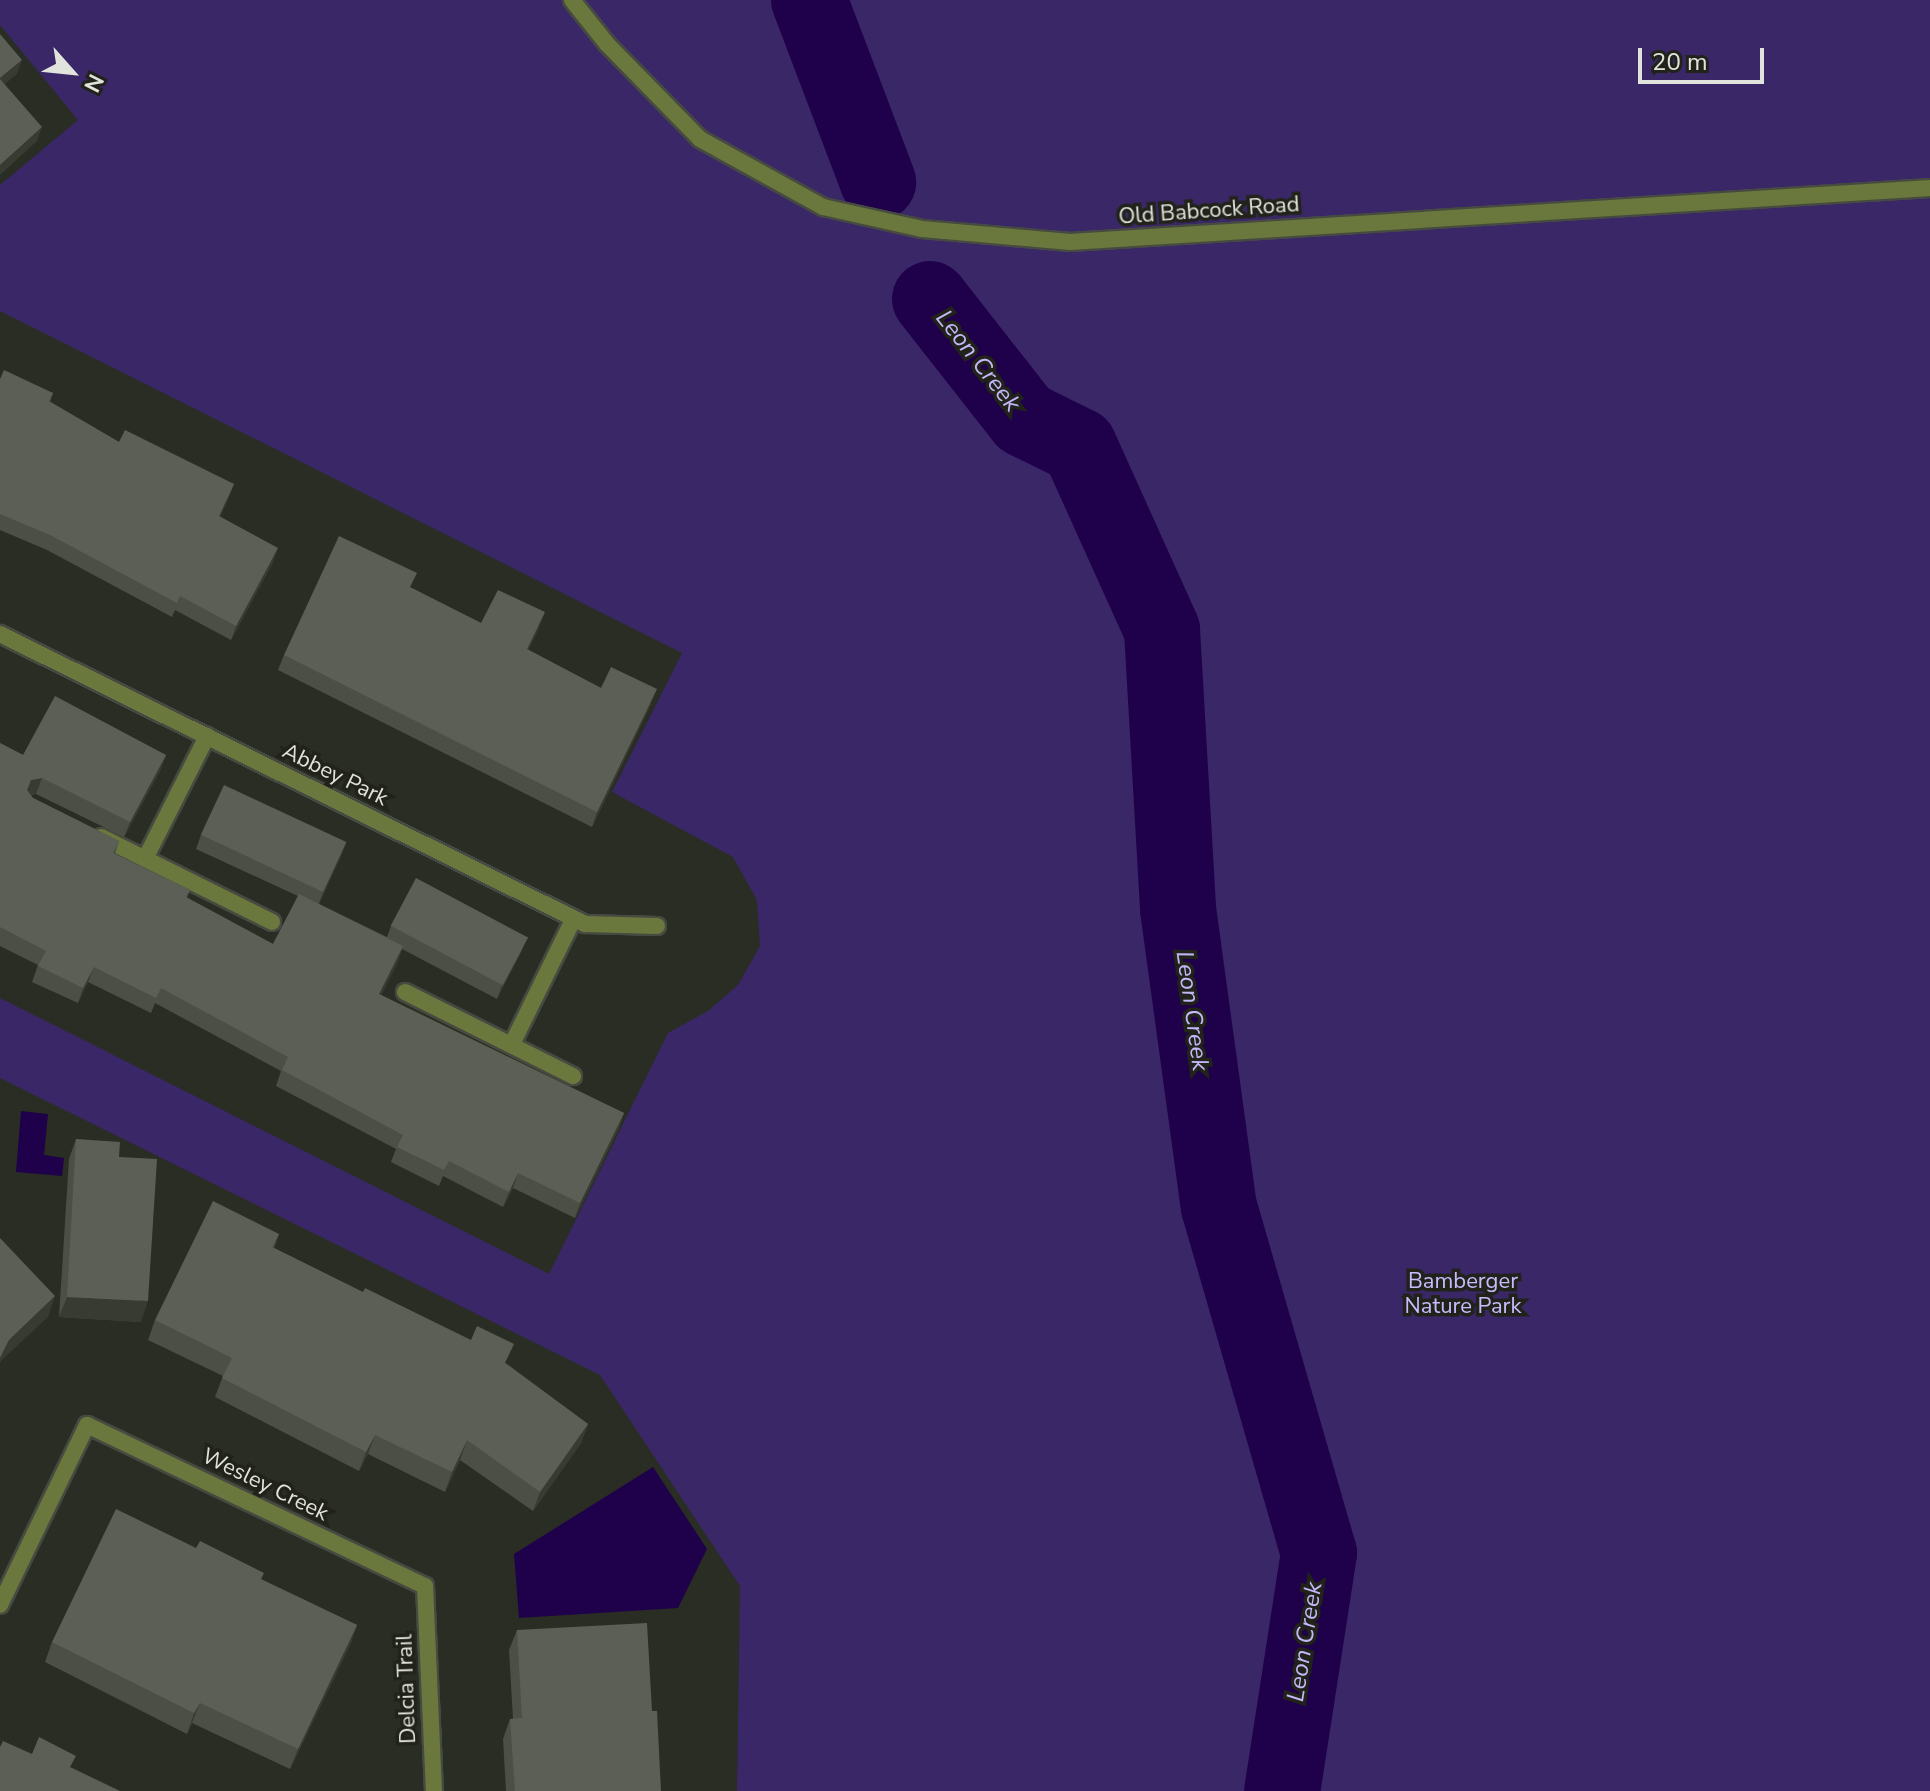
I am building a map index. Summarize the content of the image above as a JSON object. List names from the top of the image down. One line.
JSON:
{"streets":{"street":["Old Babcock Road","Abbey Park","Wesley Creek","Delcia Trail"]},"crossings":[["Wesley Creek","Delcia Trail"]],"water":["Leon Creek"],"parks":["Bamberger Nature Park"],"scale_bar":"20 m","north":"bottom right"}
